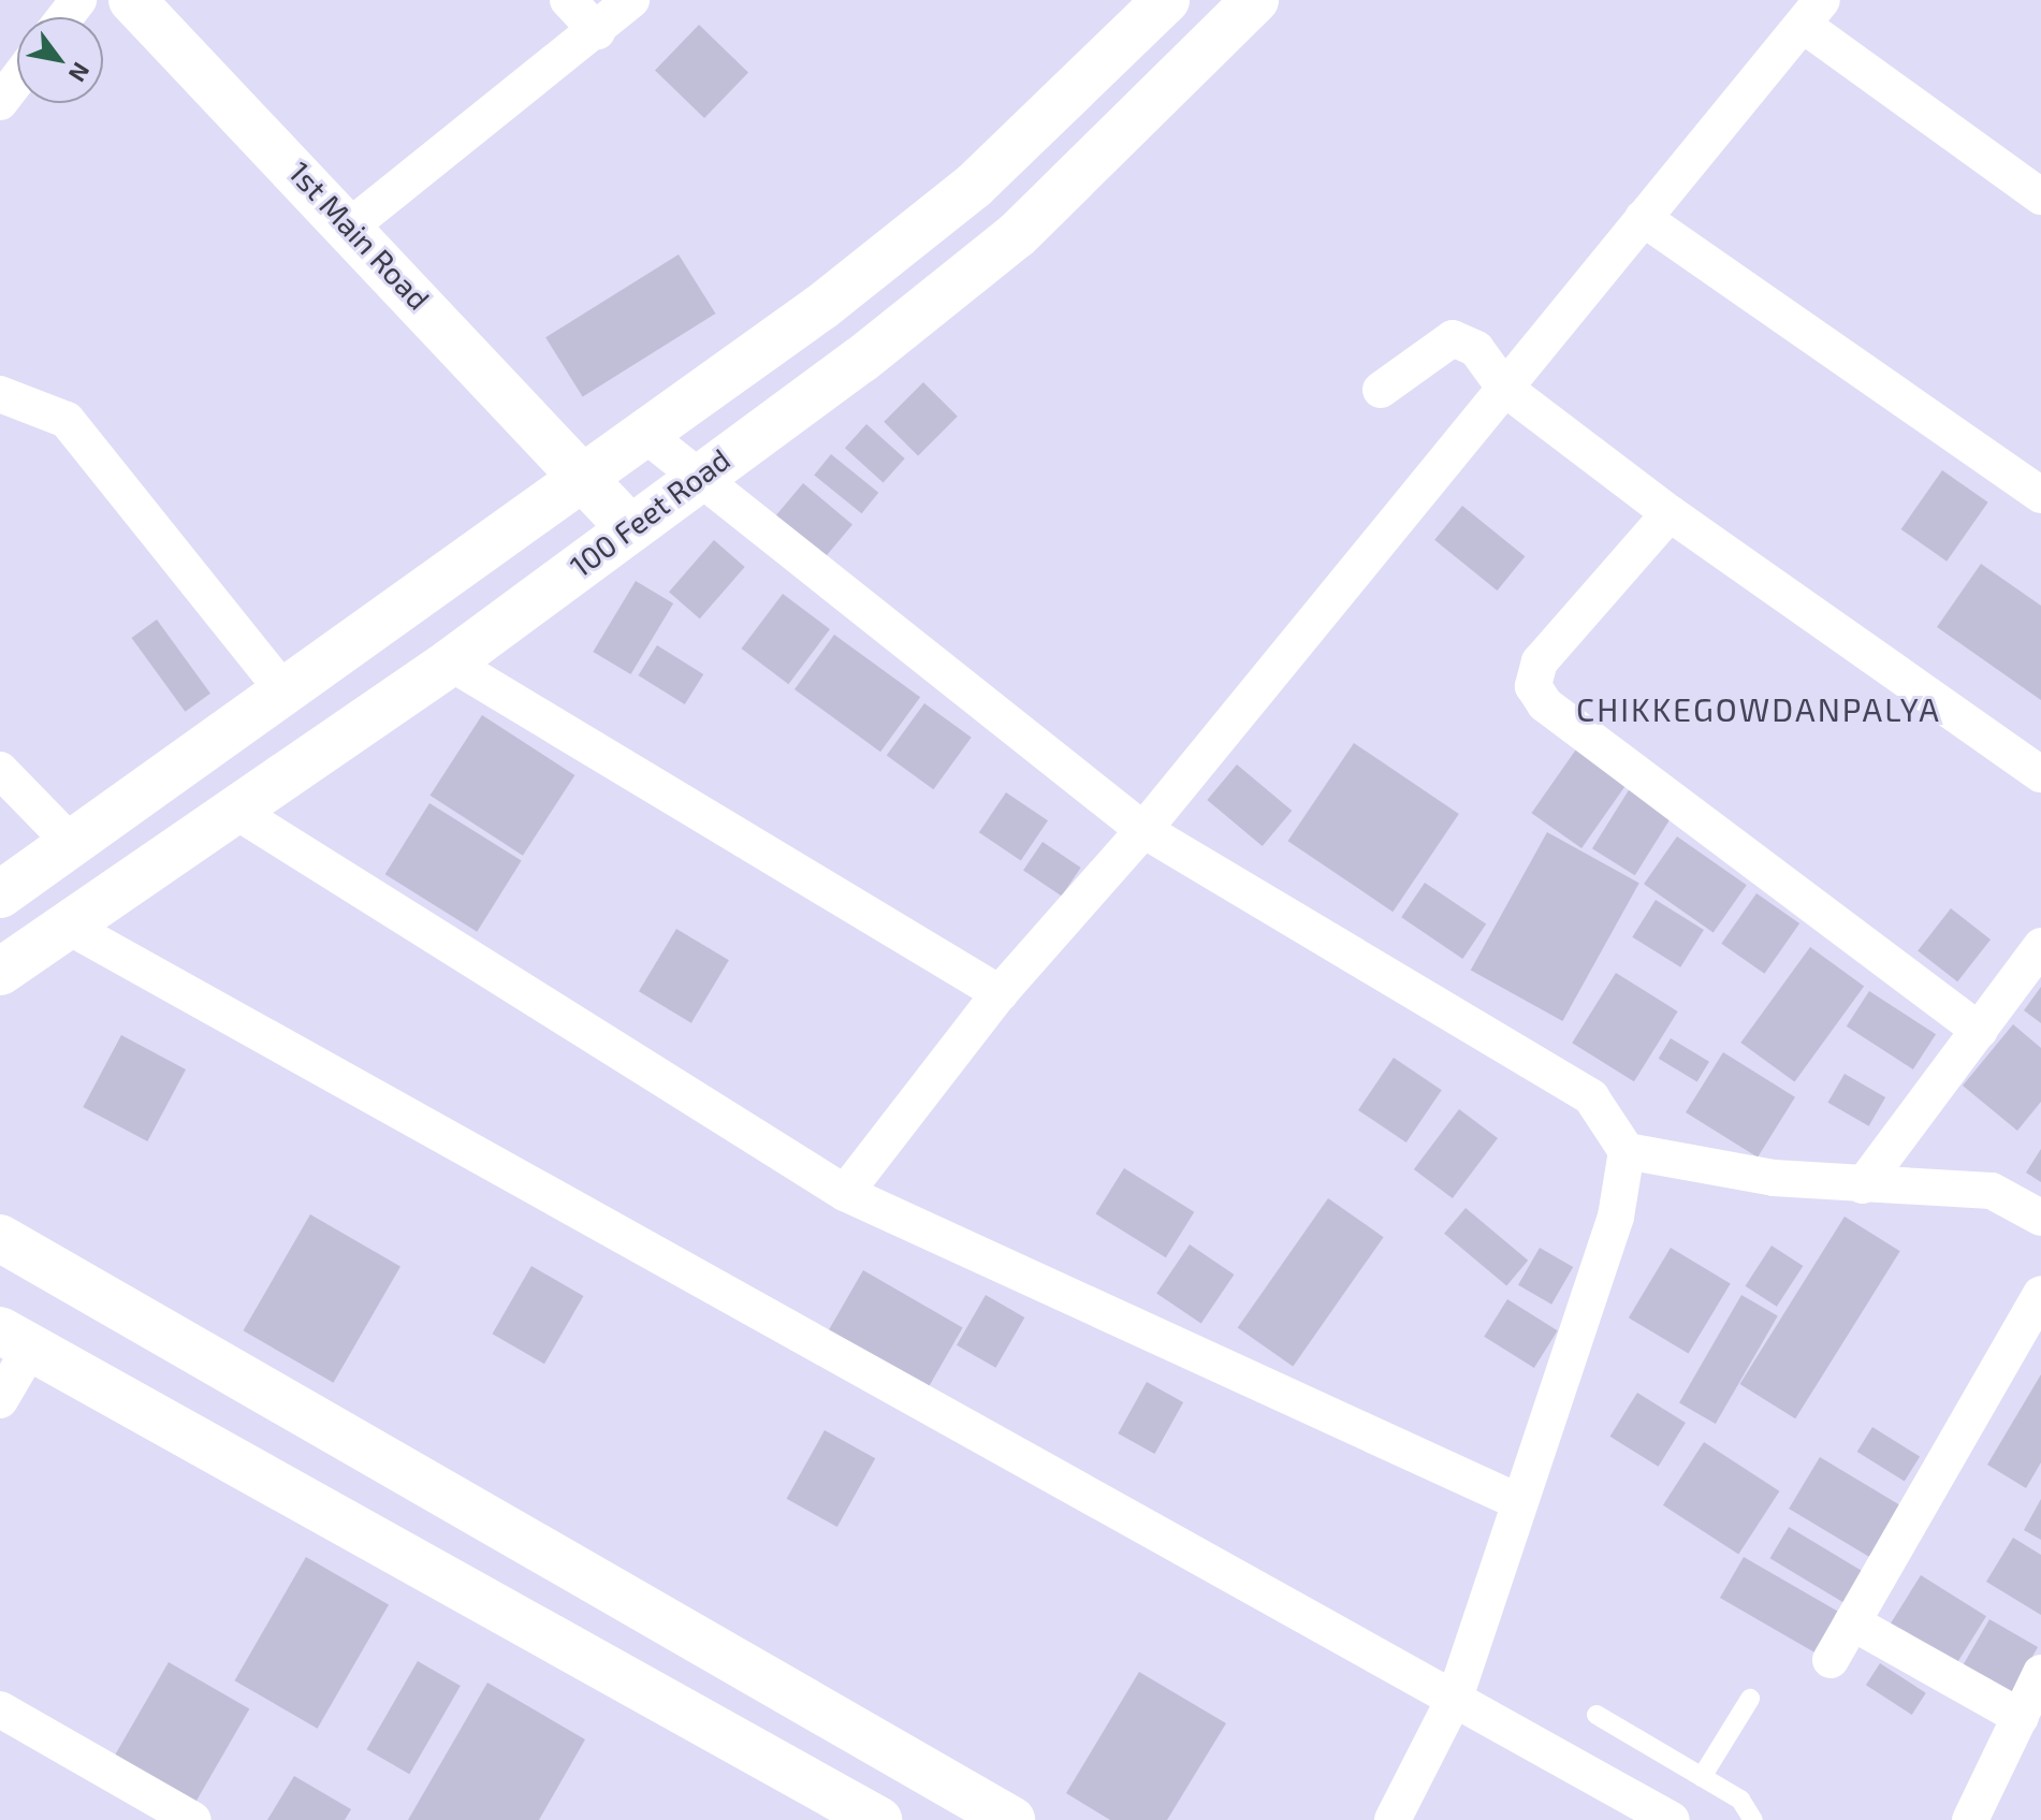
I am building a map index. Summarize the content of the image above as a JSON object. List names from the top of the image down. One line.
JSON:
{"streets":{"main road":["1st Main Road","100 Feet Road"]},"crossings":[["1st Main Road","100 Feet Road"]],"districts":["CHIKKEGOWDANPALYA"],"north":"bottom right"}
